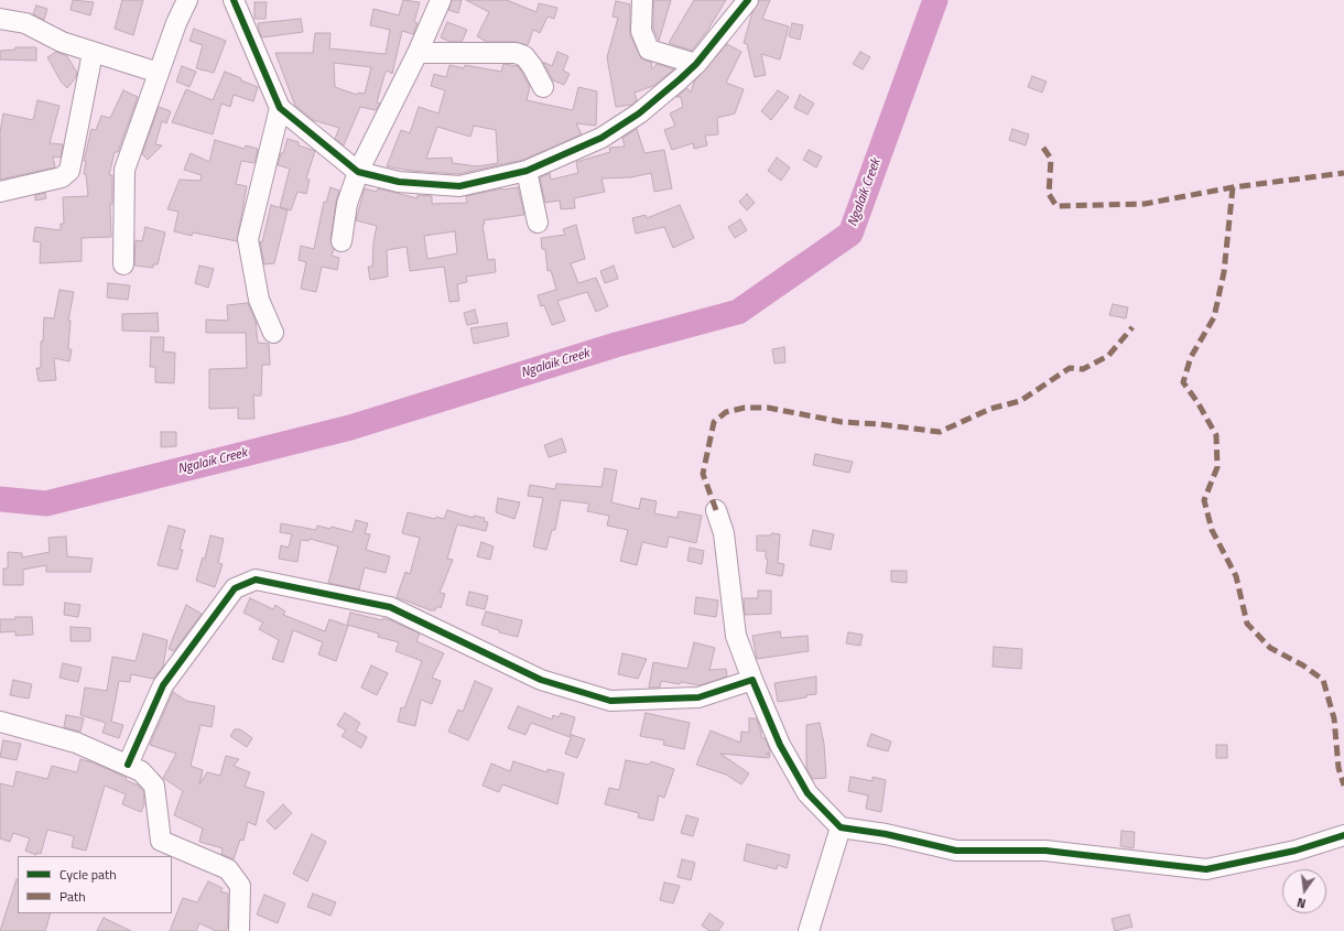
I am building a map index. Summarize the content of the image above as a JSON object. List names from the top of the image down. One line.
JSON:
{"water":["Ngalaik Creek"],"legend":["Cycle path","Path"],"north":"bottom"}
